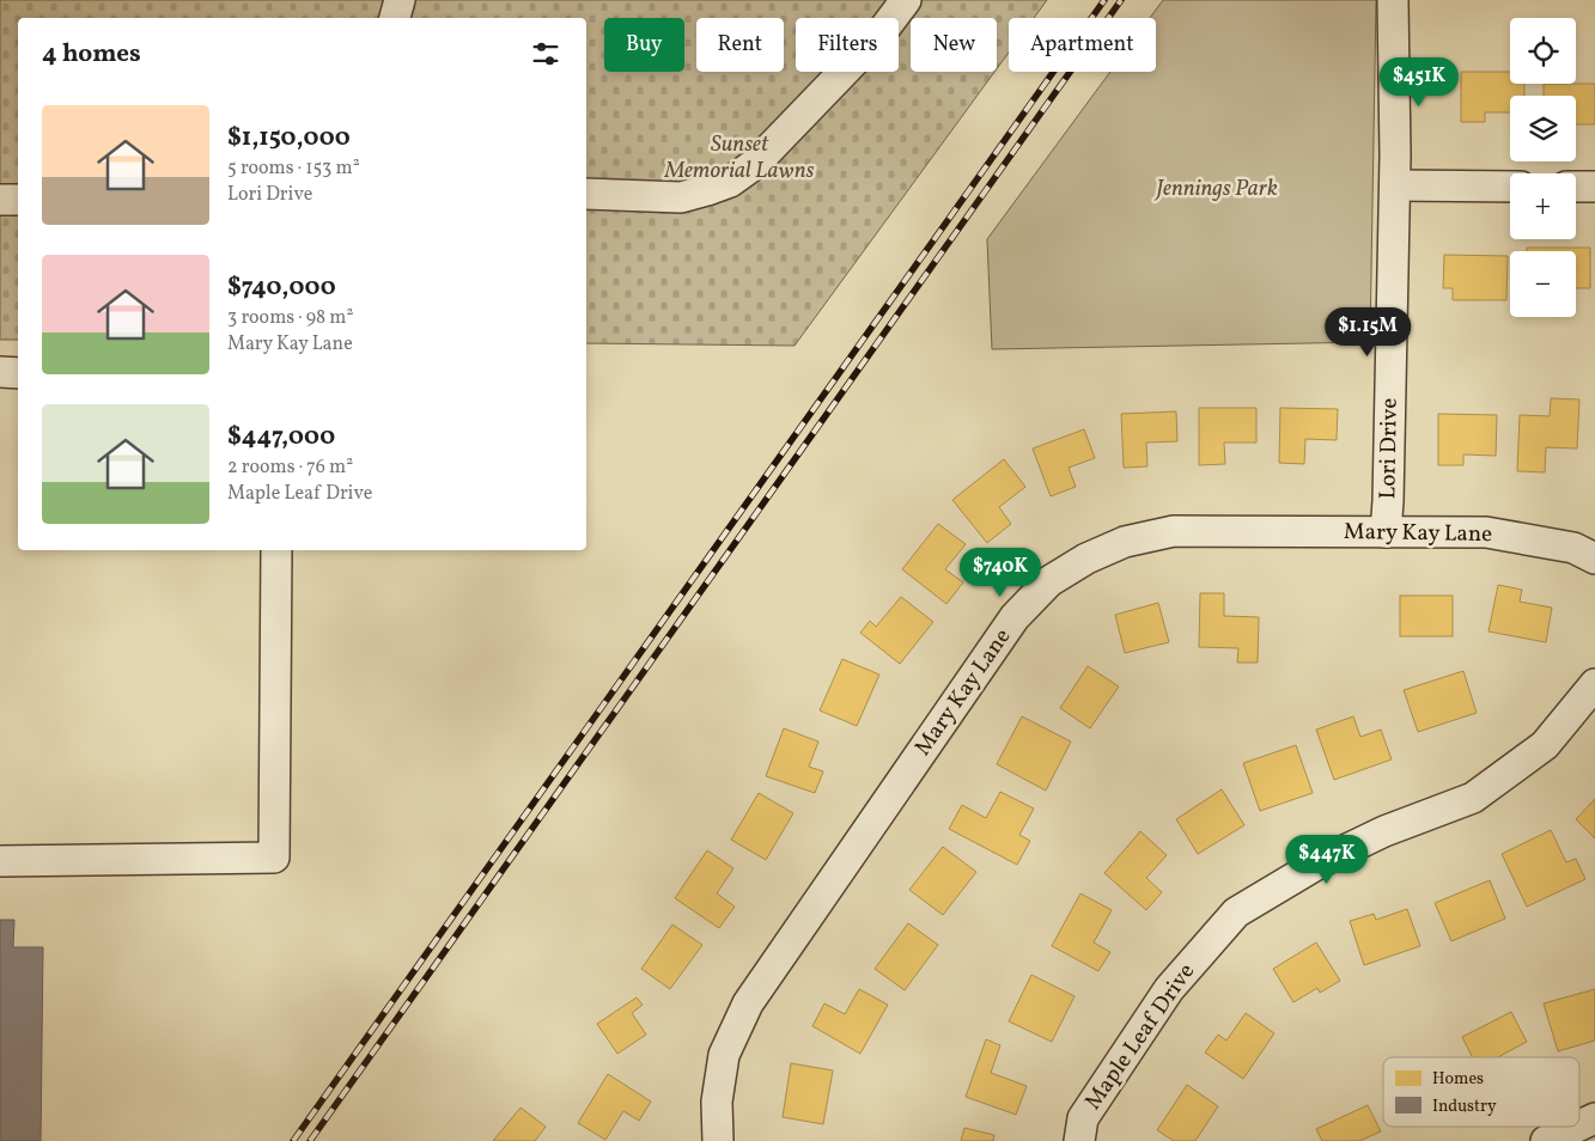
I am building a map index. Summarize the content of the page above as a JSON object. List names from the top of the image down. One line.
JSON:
{"streets":{"street":["Lori Drive","Mary Kay Lane","Maple Leaf Drive"]},"crossings":[["Lori Drive","Mary Kay Lane"]],"parks":["Sunset Memorial Lawns","Jennings Park"],"legend":["Homes","Industry"],"page":{"map_buttons":["+","−"],"chip":["Buy","Rent","Filters","New","Apartment"],"heading":"4 homes","price":["$451K","$1.15M","$740K","$447K"],"list":[{"name":"$1,150,000","note":"5 rooms · 153 m² · Lori Drive"},{"name":"$740,000","note":"3 rooms · 98 m² · Mary Kay Lane"},{"name":"$447,000","note":"2 rooms · 76 m² · Maple Leaf Drive"}]}}
